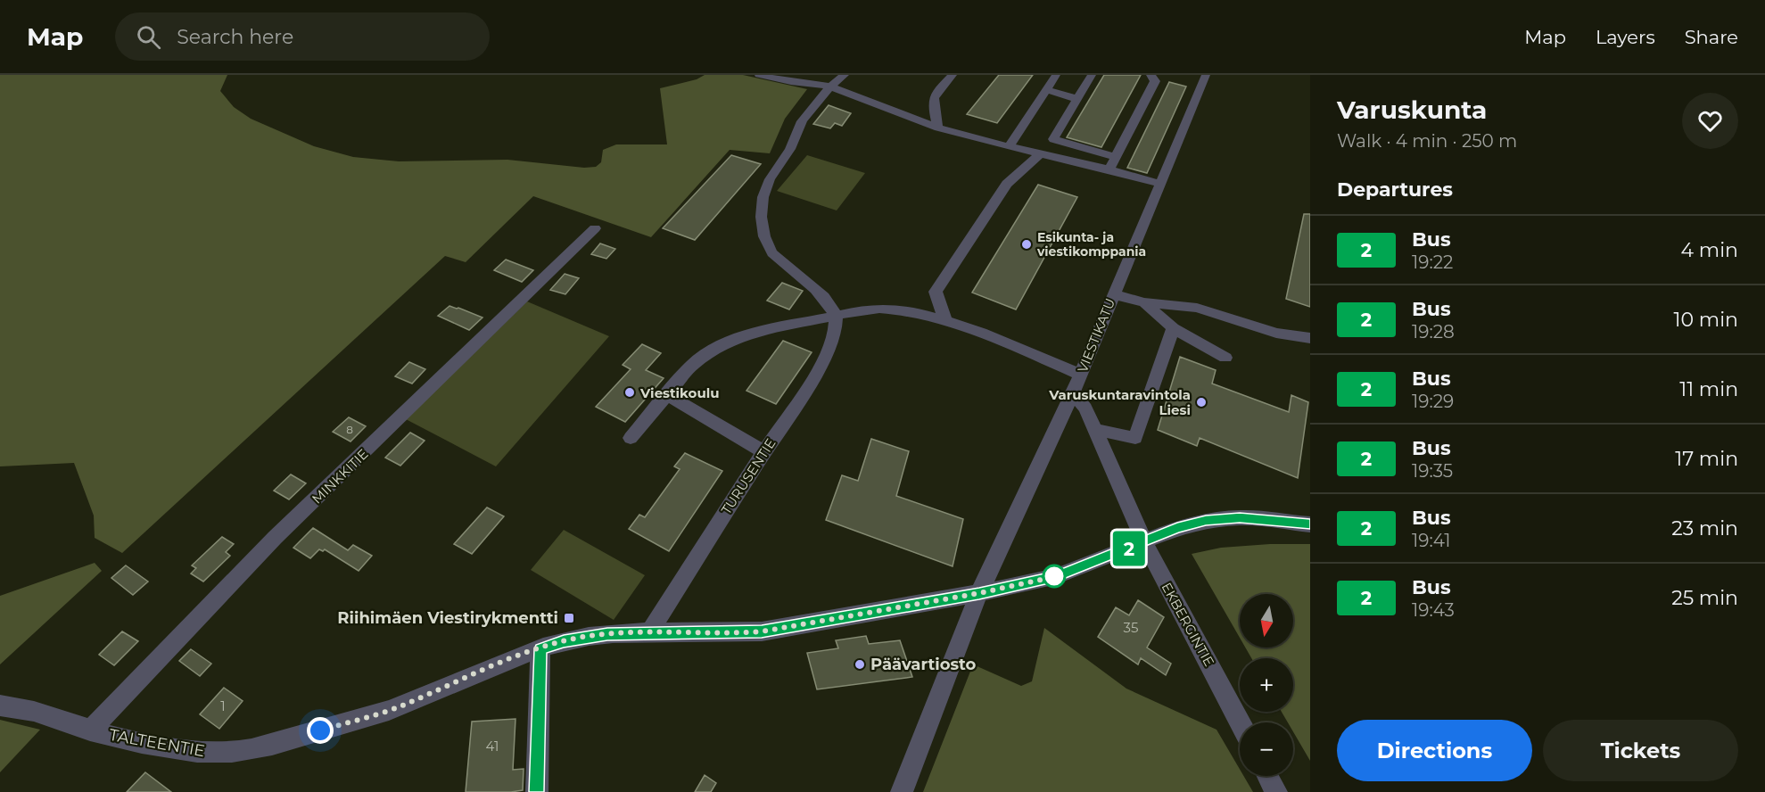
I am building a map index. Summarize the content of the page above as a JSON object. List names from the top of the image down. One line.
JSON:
{"streets":{"street":["VIESTIKATU","MINKKITIE","TURUSENTIE","EKBERGINTIE","TALTEENTIE"]},"crossings":[["VIESTIKATU","EKBERGINTIE"],["VIESTIKATU","TALTEENTIE"],["MINKKITIE","TALTEENTIE"],["TURUSENTIE","TALTEENTIE"],["EKBERGINTIE","TALTEENTIE"]],"places":{"other":["Esikunta- ja viestikomppania","Viestikoulu","Varuskuntaravintola Liesi","Päävartiosto"],"transit":["Riihimäen Viestirykmentti"]},"lines":["bus line 2"],"house_numbers":["8","35","1","41"],"north":"bottom","page":{"header":"Map","search":"Search here","nav":["Map","Layers","Share"],"on_map":"2","heading":[["Varuskunta","Walk · 4 min · 250 m"],"Departures"],"list":[{"mark":"2","name":"Bus","note":"19:22","value":"4 min"},{"mark":"2","name":"Bus","note":"19:28","value":"10 min"},{"mark":"2","name":"Bus","note":"19:29","value":"11 min"},{"mark":"2","name":"Bus","note":"19:35","value":"17 min"},{"mark":"2","name":"Bus","note":"19:41","value":"23 min"},{"mark":"2","name":"Bus","note":"19:43","value":"25 min"}],"map_buttons":["+","−"],"buttons":["Directions","Tickets"]}}
